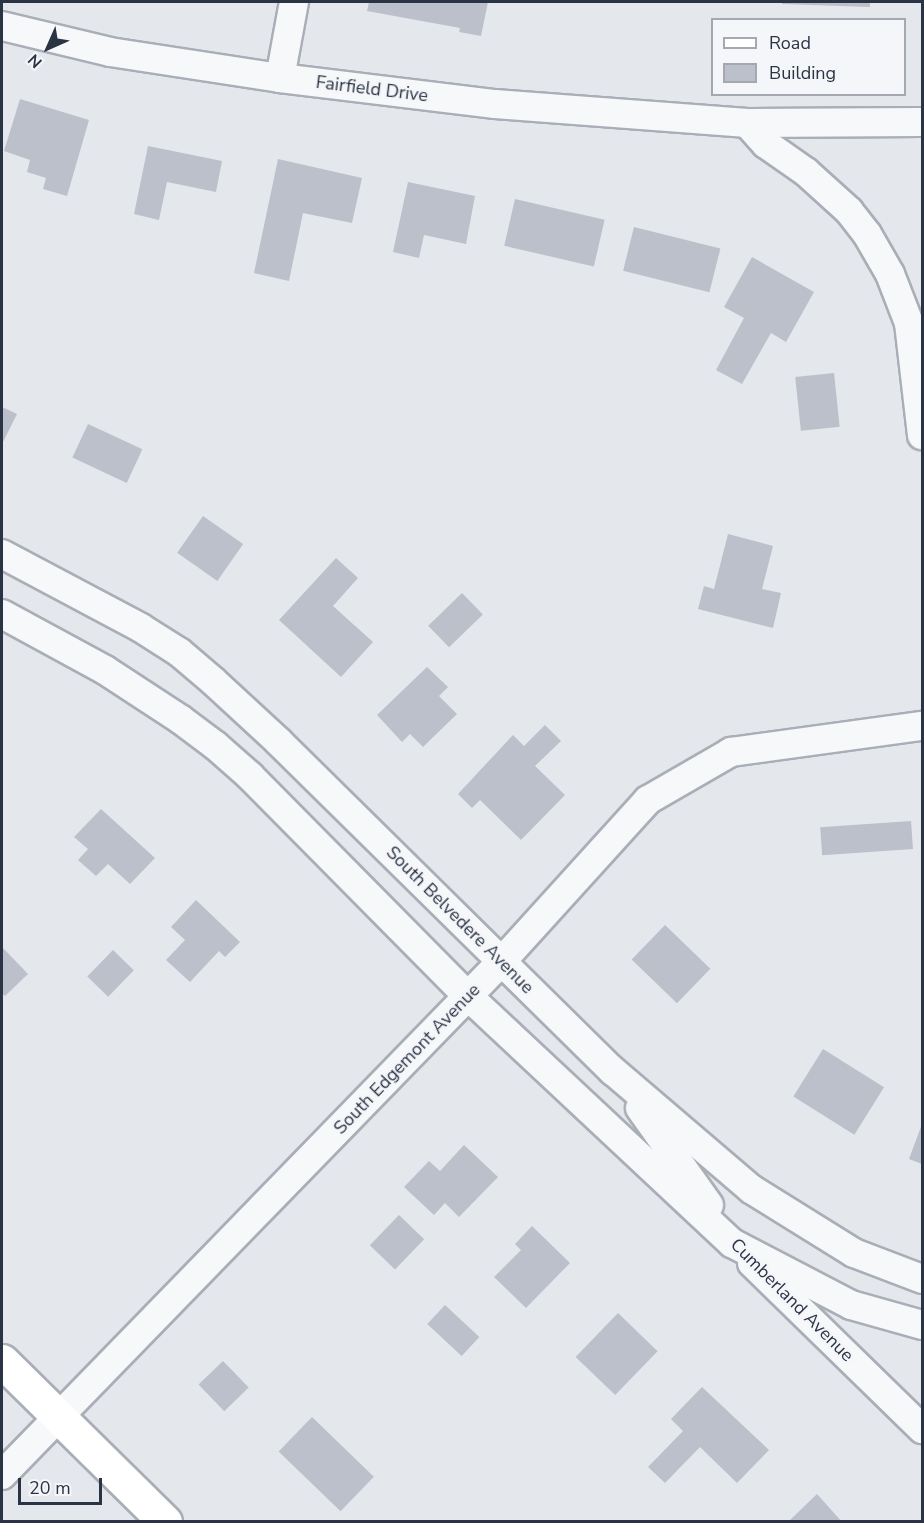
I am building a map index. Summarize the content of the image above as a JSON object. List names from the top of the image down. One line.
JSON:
{"streets":{"street":["Fairfield Drive","South Belvedere Avenue","South Edgemont Avenue","Cumberland Avenue"]},"crossings":[["South Belvedere Avenue","South Edgemont Avenue"],["South Belvedere Avenue","Cumberland Avenue"]],"legend":["Road","Building"],"scale_bar":"20 m","north":"bottom left"}
